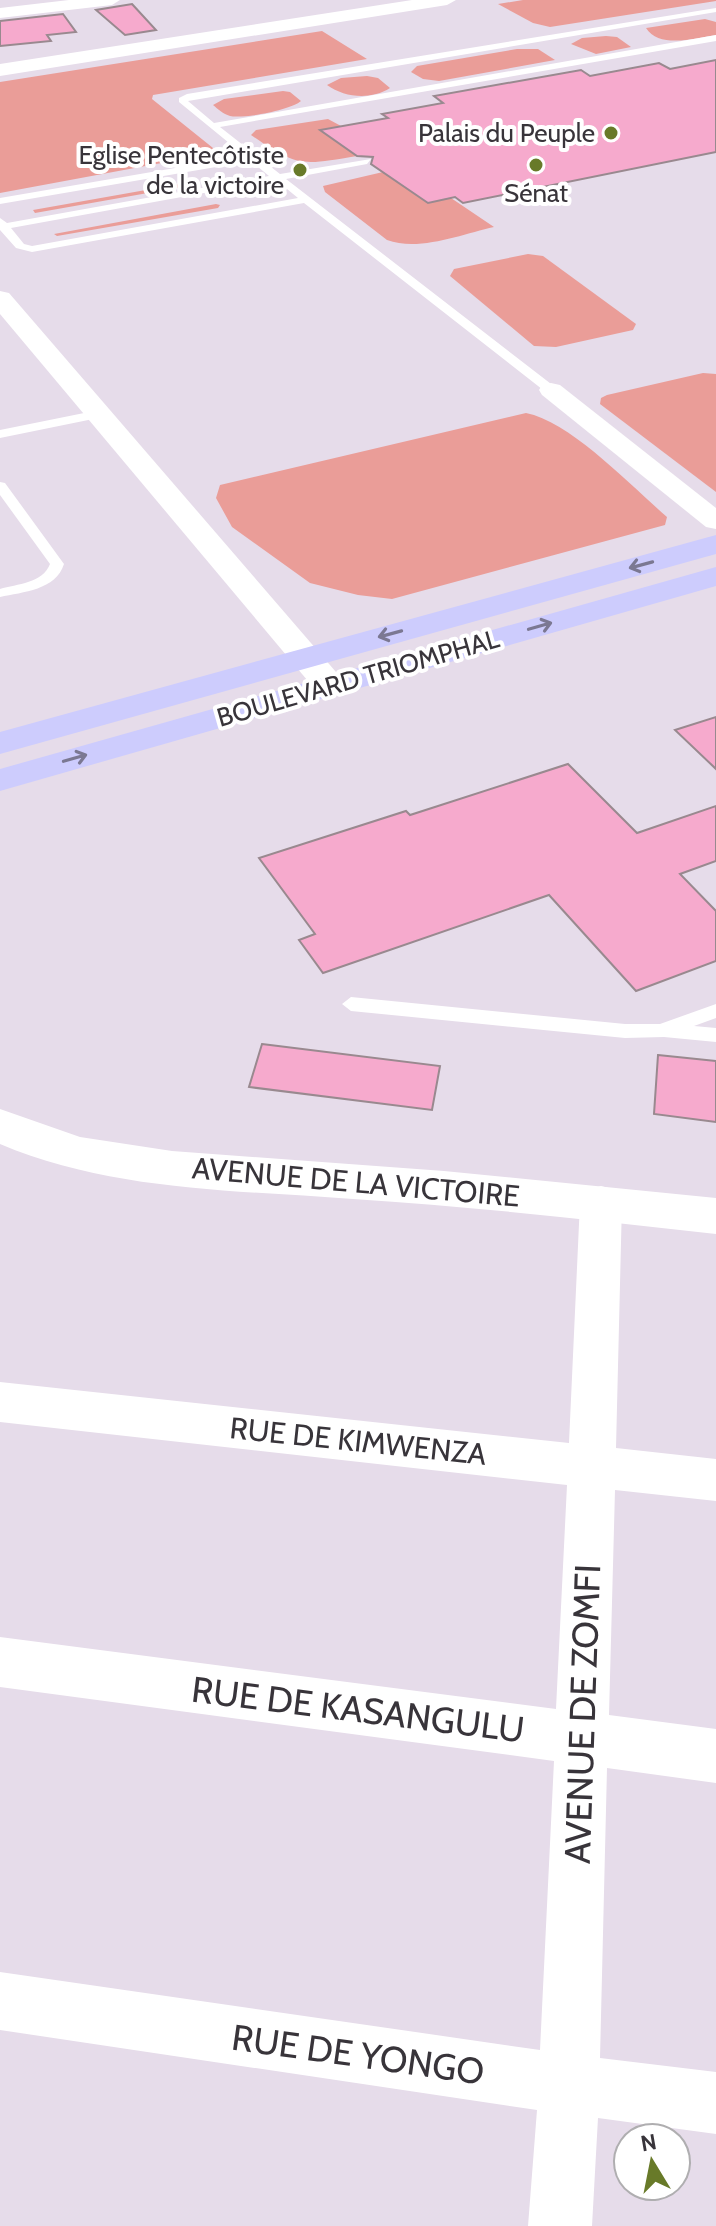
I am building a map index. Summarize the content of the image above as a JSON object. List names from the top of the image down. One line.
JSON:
{"streets":{"highway":["BOULEVARD TRIOMPHAL"],"street":["AVENUE DE LA VICTOIRE","RUE DE KIMWENZA","RUE DE KASANGULU","AVENUE DE ZOMFI","RUE DE YONGO"]},"crossings":[["AVENUE DE LA VICTOIRE","AVENUE DE ZOMFI"],["RUE DE KIMWENZA","AVENUE DE ZOMFI"],["RUE DE KASANGULU","AVENUE DE ZOMFI"],["AVENUE DE ZOMFI","RUE DE YONGO"]],"places":["Palais du Peuple","Sénat","Eglise Pentecôtiste de la victoire"],"north":"top"}
